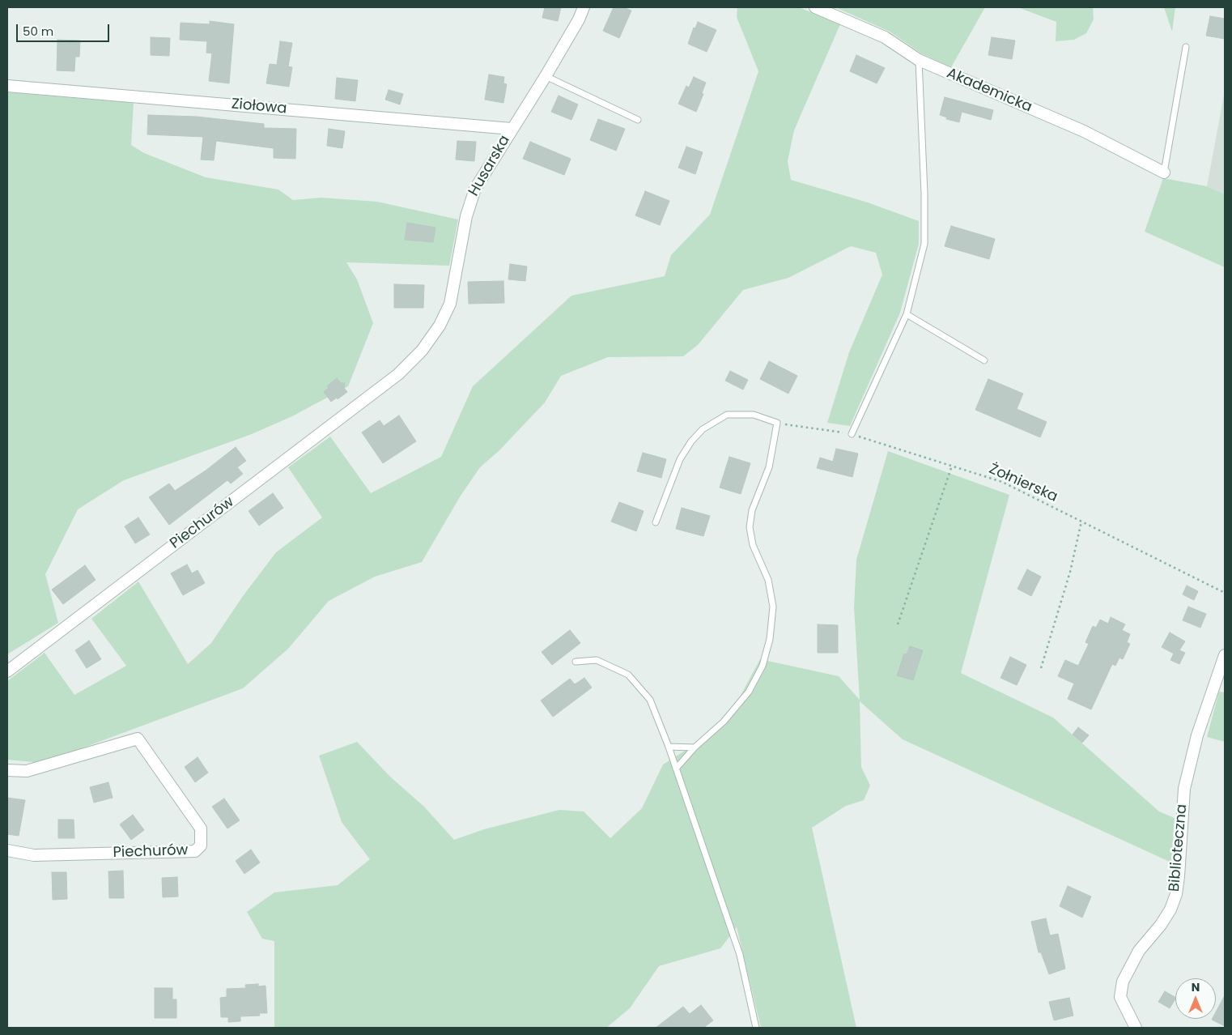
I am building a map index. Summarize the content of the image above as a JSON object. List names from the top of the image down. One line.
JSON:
{"streets":{"street":["Akademicka","Ziołowa","Husarska","Piechurów","Biblioteczna"],"path":["Żołnierska"]},"crossings":[["Ziołowa","Husarska"],["Husarska","Piechurów"]],"scale_bar":"50 m","north":"top"}
